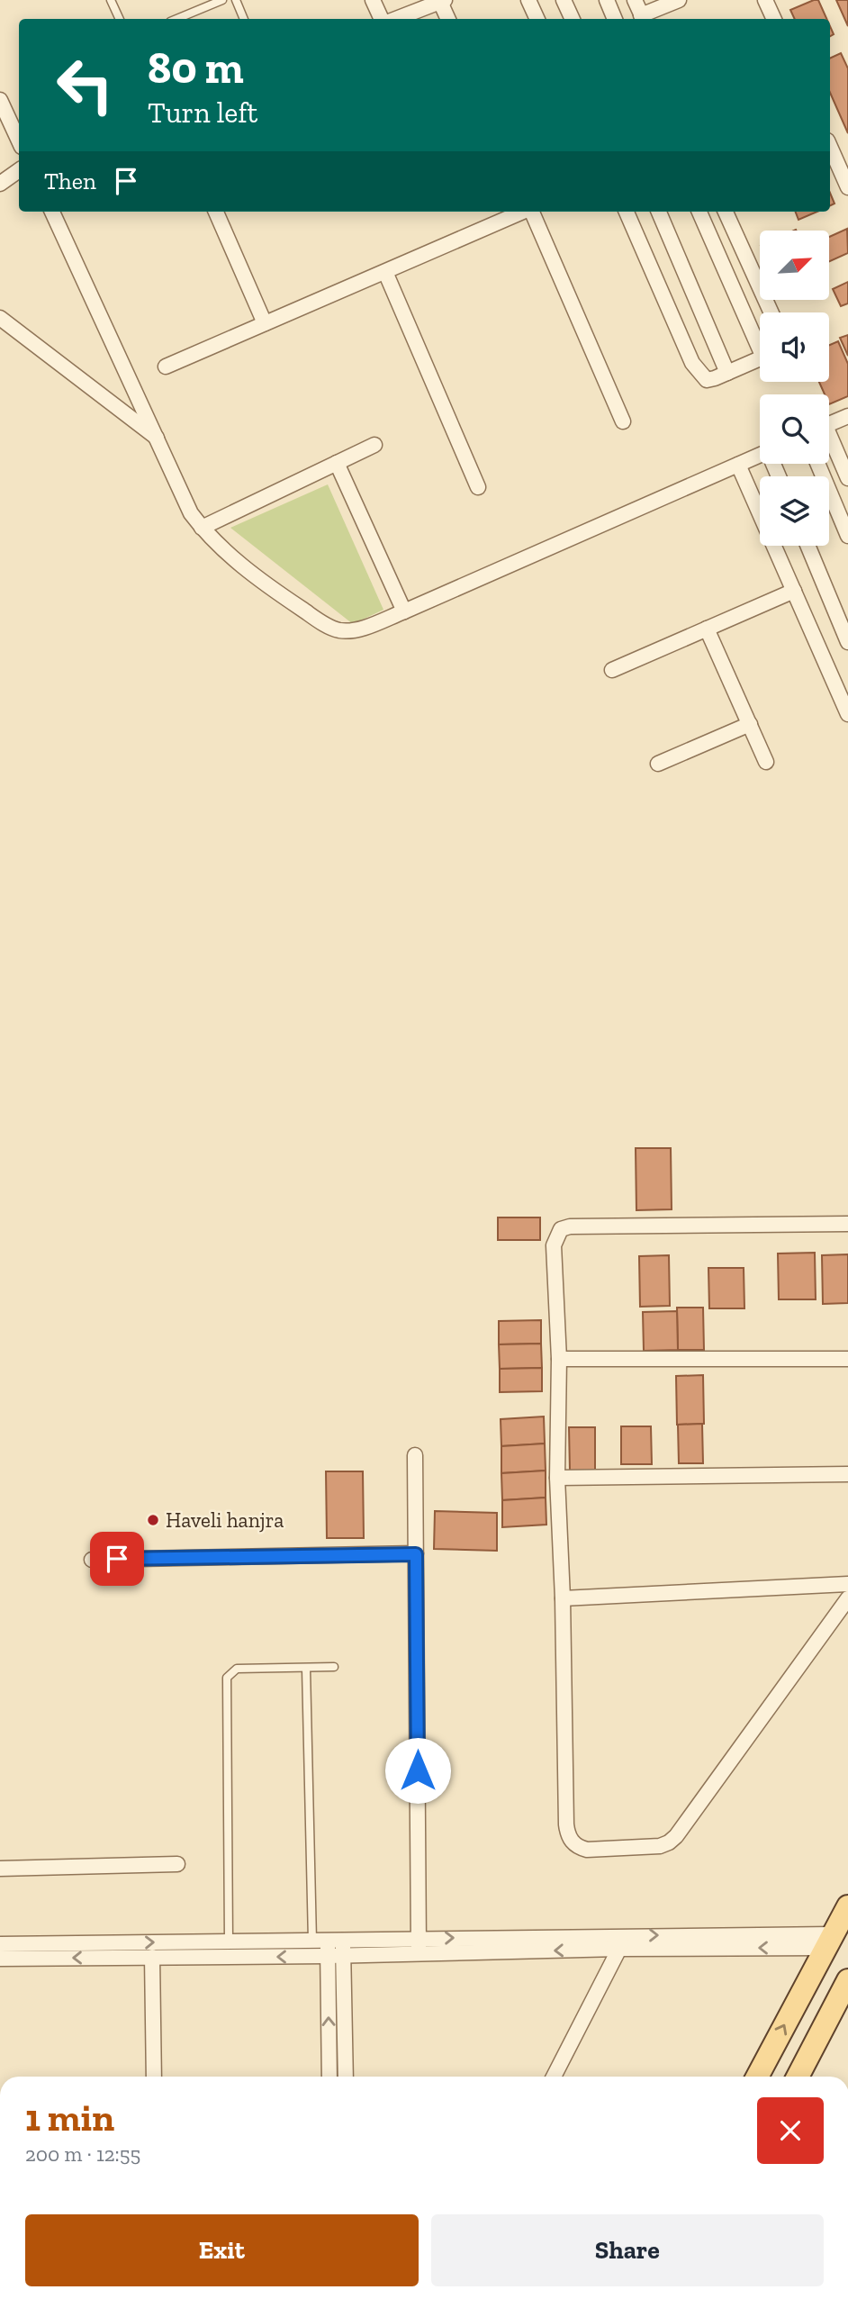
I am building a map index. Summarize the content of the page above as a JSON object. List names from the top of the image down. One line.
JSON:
{"places":["Haveli hanjra"],"north":"top right","page":{"turn":["80 m","Turn left"],"then":"Then","heading":["1 min","200 m · 12:55"],"buttons":["Exit","Share"]}}
